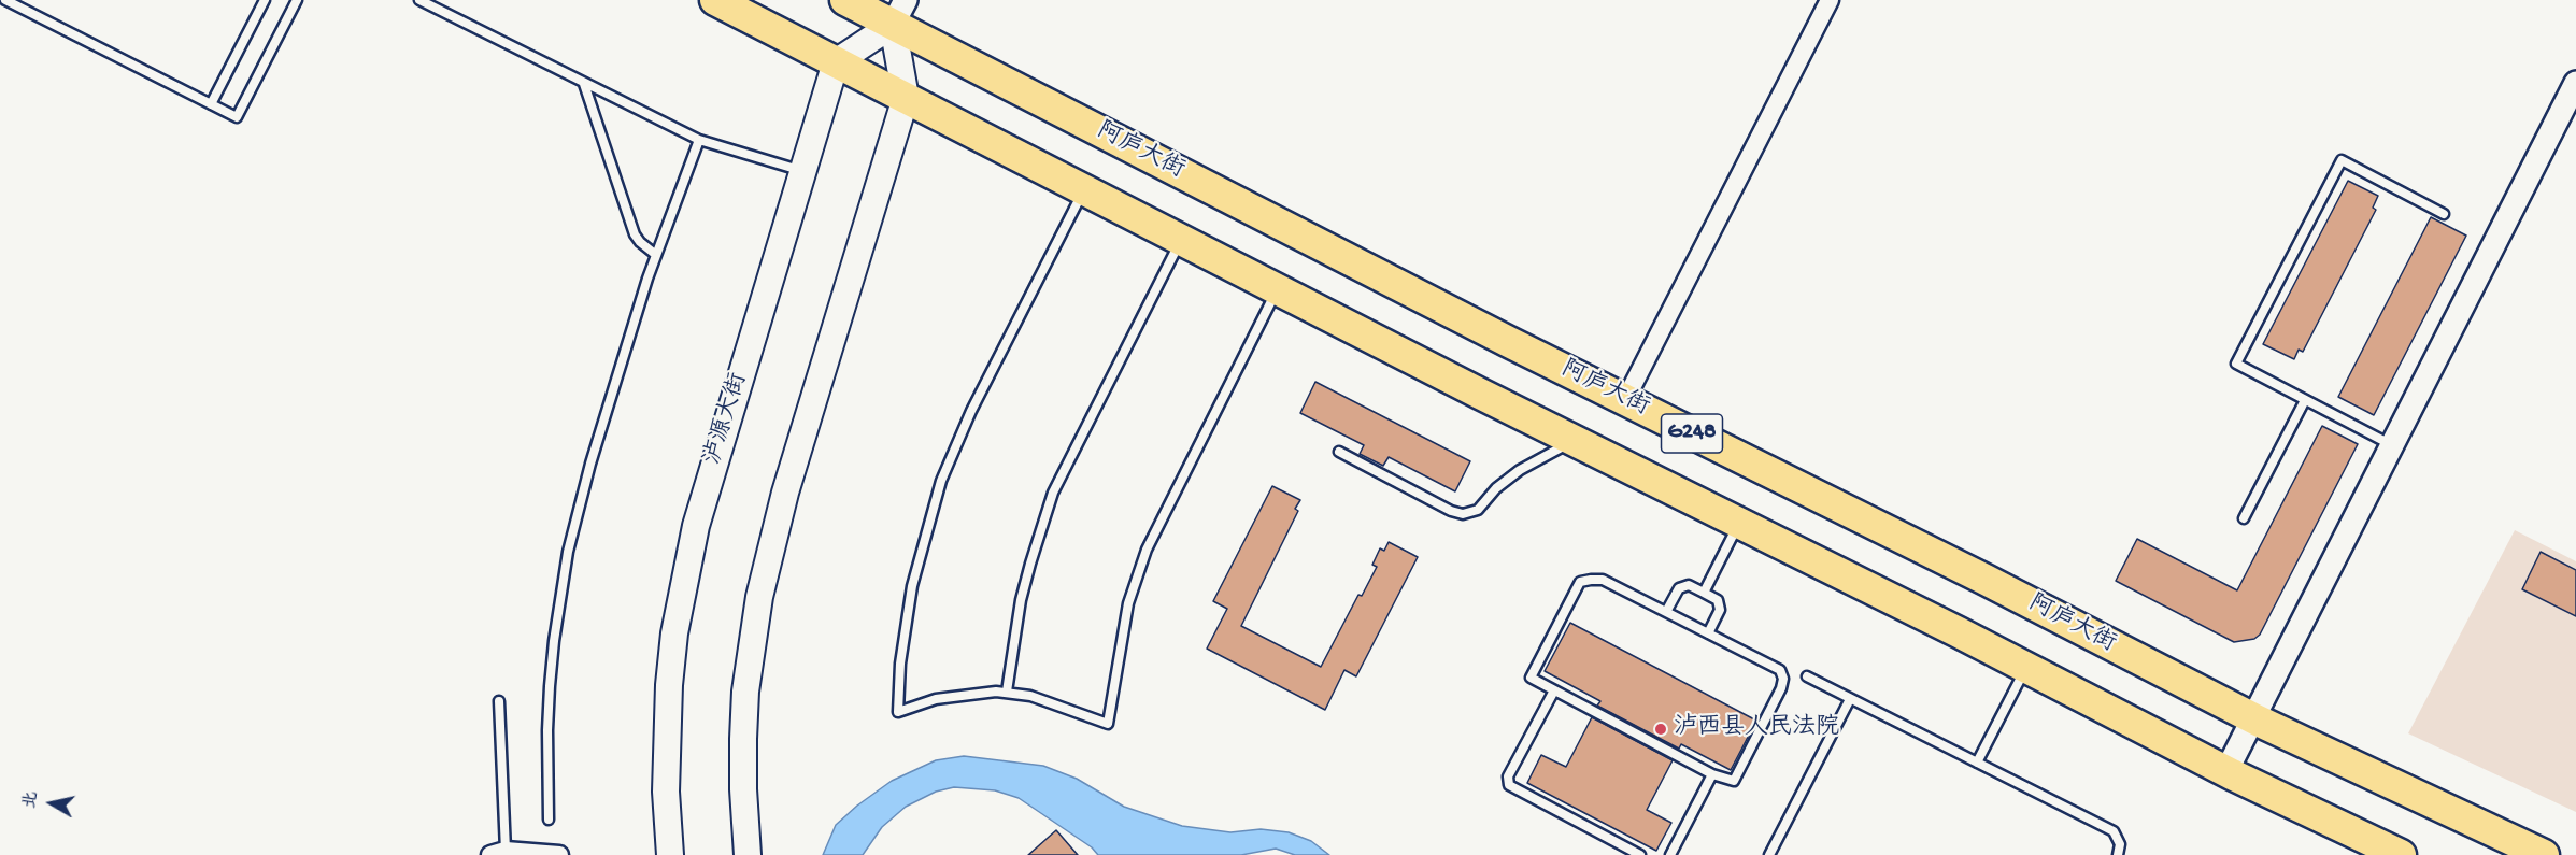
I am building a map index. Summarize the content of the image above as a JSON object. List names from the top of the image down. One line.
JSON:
{"streets":{"highway":["阿庐大街","G248"],"main road":["泸源大街"]},"crossings":[["泸源大街","G248"]],"places":["泸西县人民法院"],"north":"left"}
